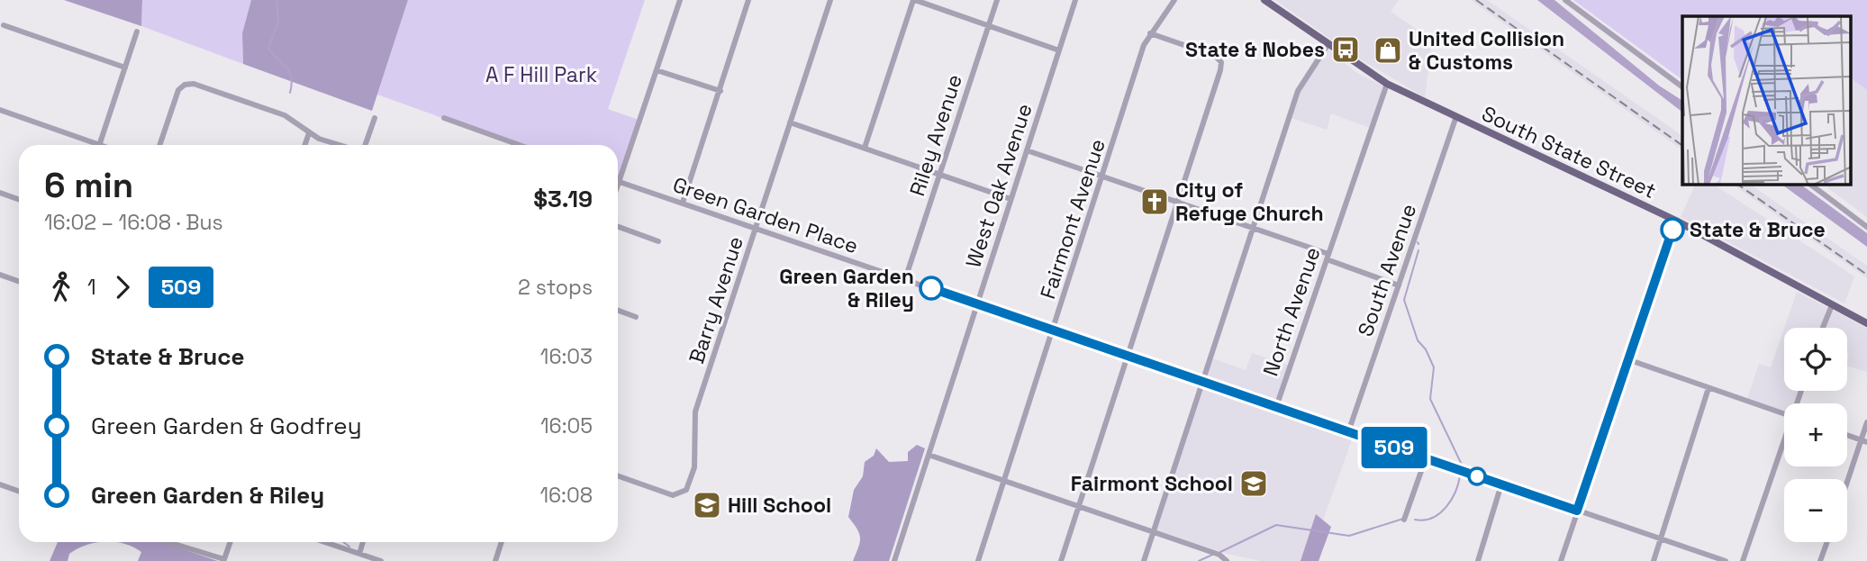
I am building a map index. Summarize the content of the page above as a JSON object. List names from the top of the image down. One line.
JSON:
{"streets":{"main road":["South State Street"],"street":["Riley Avenue","West Oak Avenue","Green Garden Place","Fairmont Avenue","South Avenue","Barry Avenue","North Avenue"]},"crossings":[["Riley Avenue","Green Garden Place"],["South State Street","South Avenue"],["South State Street","North Avenue"],["West Oak Avenue","Green Garden Place"],["Green Garden Place","Fairmont Avenue"],["Green Garden Place","South Avenue"],["Green Garden Place","Barry Avenue"],["Green Garden Place","North Avenue"]],"parks":["A F Hill Park"],"places":{"bus stop":["State & Nobes"],"shop":["United Collision & Customs"],"church":["City of Refuge Church"],"other":["State & Bruce","Green Garden & Riley"],"school or university":["Fairmont School","Hill School"]},"lines":["bus line 509"],"page":{"on_map":"509","heading":["6 min","16:02 – 16:08 · Bus","$3.19"],"legs":["1","509","2 stops"],"list":[{"name":"State & Bruce","value":"16:03"},{"name":"Green Garden & Godfrey","value":"16:05"},{"name":"Green Garden & Riley","value":"16:08"}],"map_buttons":["+","−"]}}
